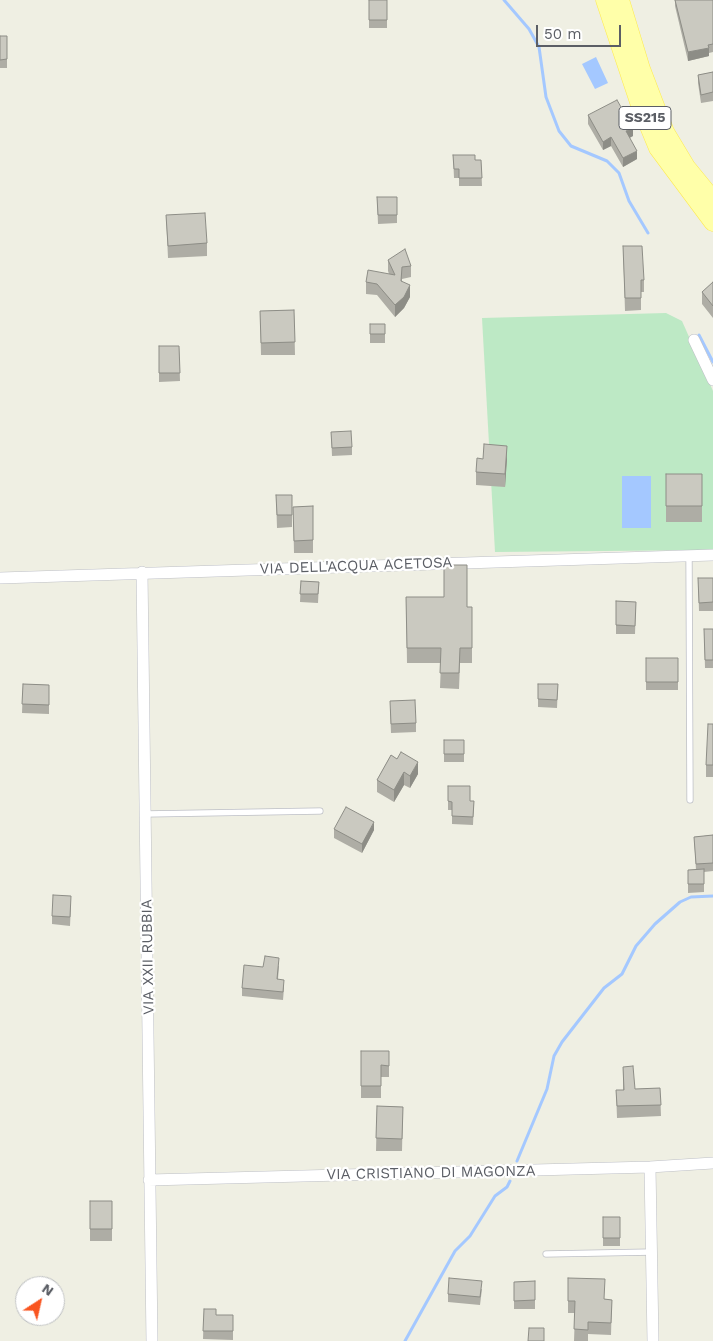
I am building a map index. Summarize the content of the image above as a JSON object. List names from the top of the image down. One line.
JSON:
{"streets":{"main road":["SS215"],"street":["VIA DELL'ACQUA ACETOSA","VIA XXII RUBBIA","VIA CRISTIANO DI MAGONZA"]},"crossings":[["VIA DELL'ACQUA ACETOSA","VIA XXII RUBBIA"],["VIA XXII RUBBIA","VIA CRISTIANO DI MAGONZA"]],"scale_bar":"50 m","north":"top right"}
